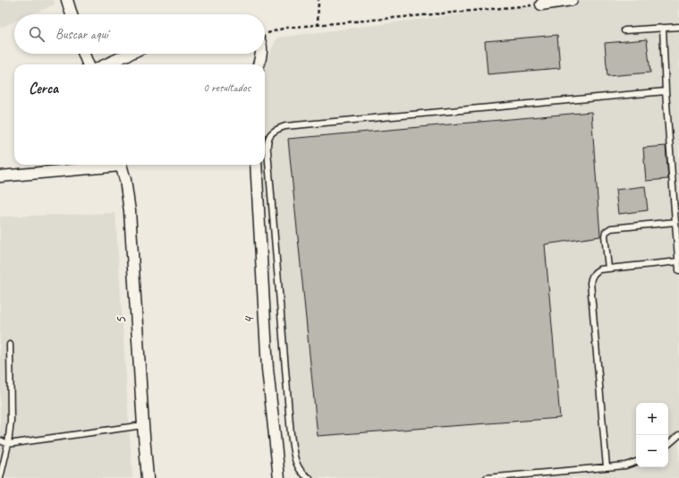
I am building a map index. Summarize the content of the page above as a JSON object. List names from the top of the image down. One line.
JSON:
{"streets":{"street":["5","4"]},"page":{"search":"Buscar aquí","heading":["Cerca","0 resultados"],"map_buttons":["+","−"]}}
